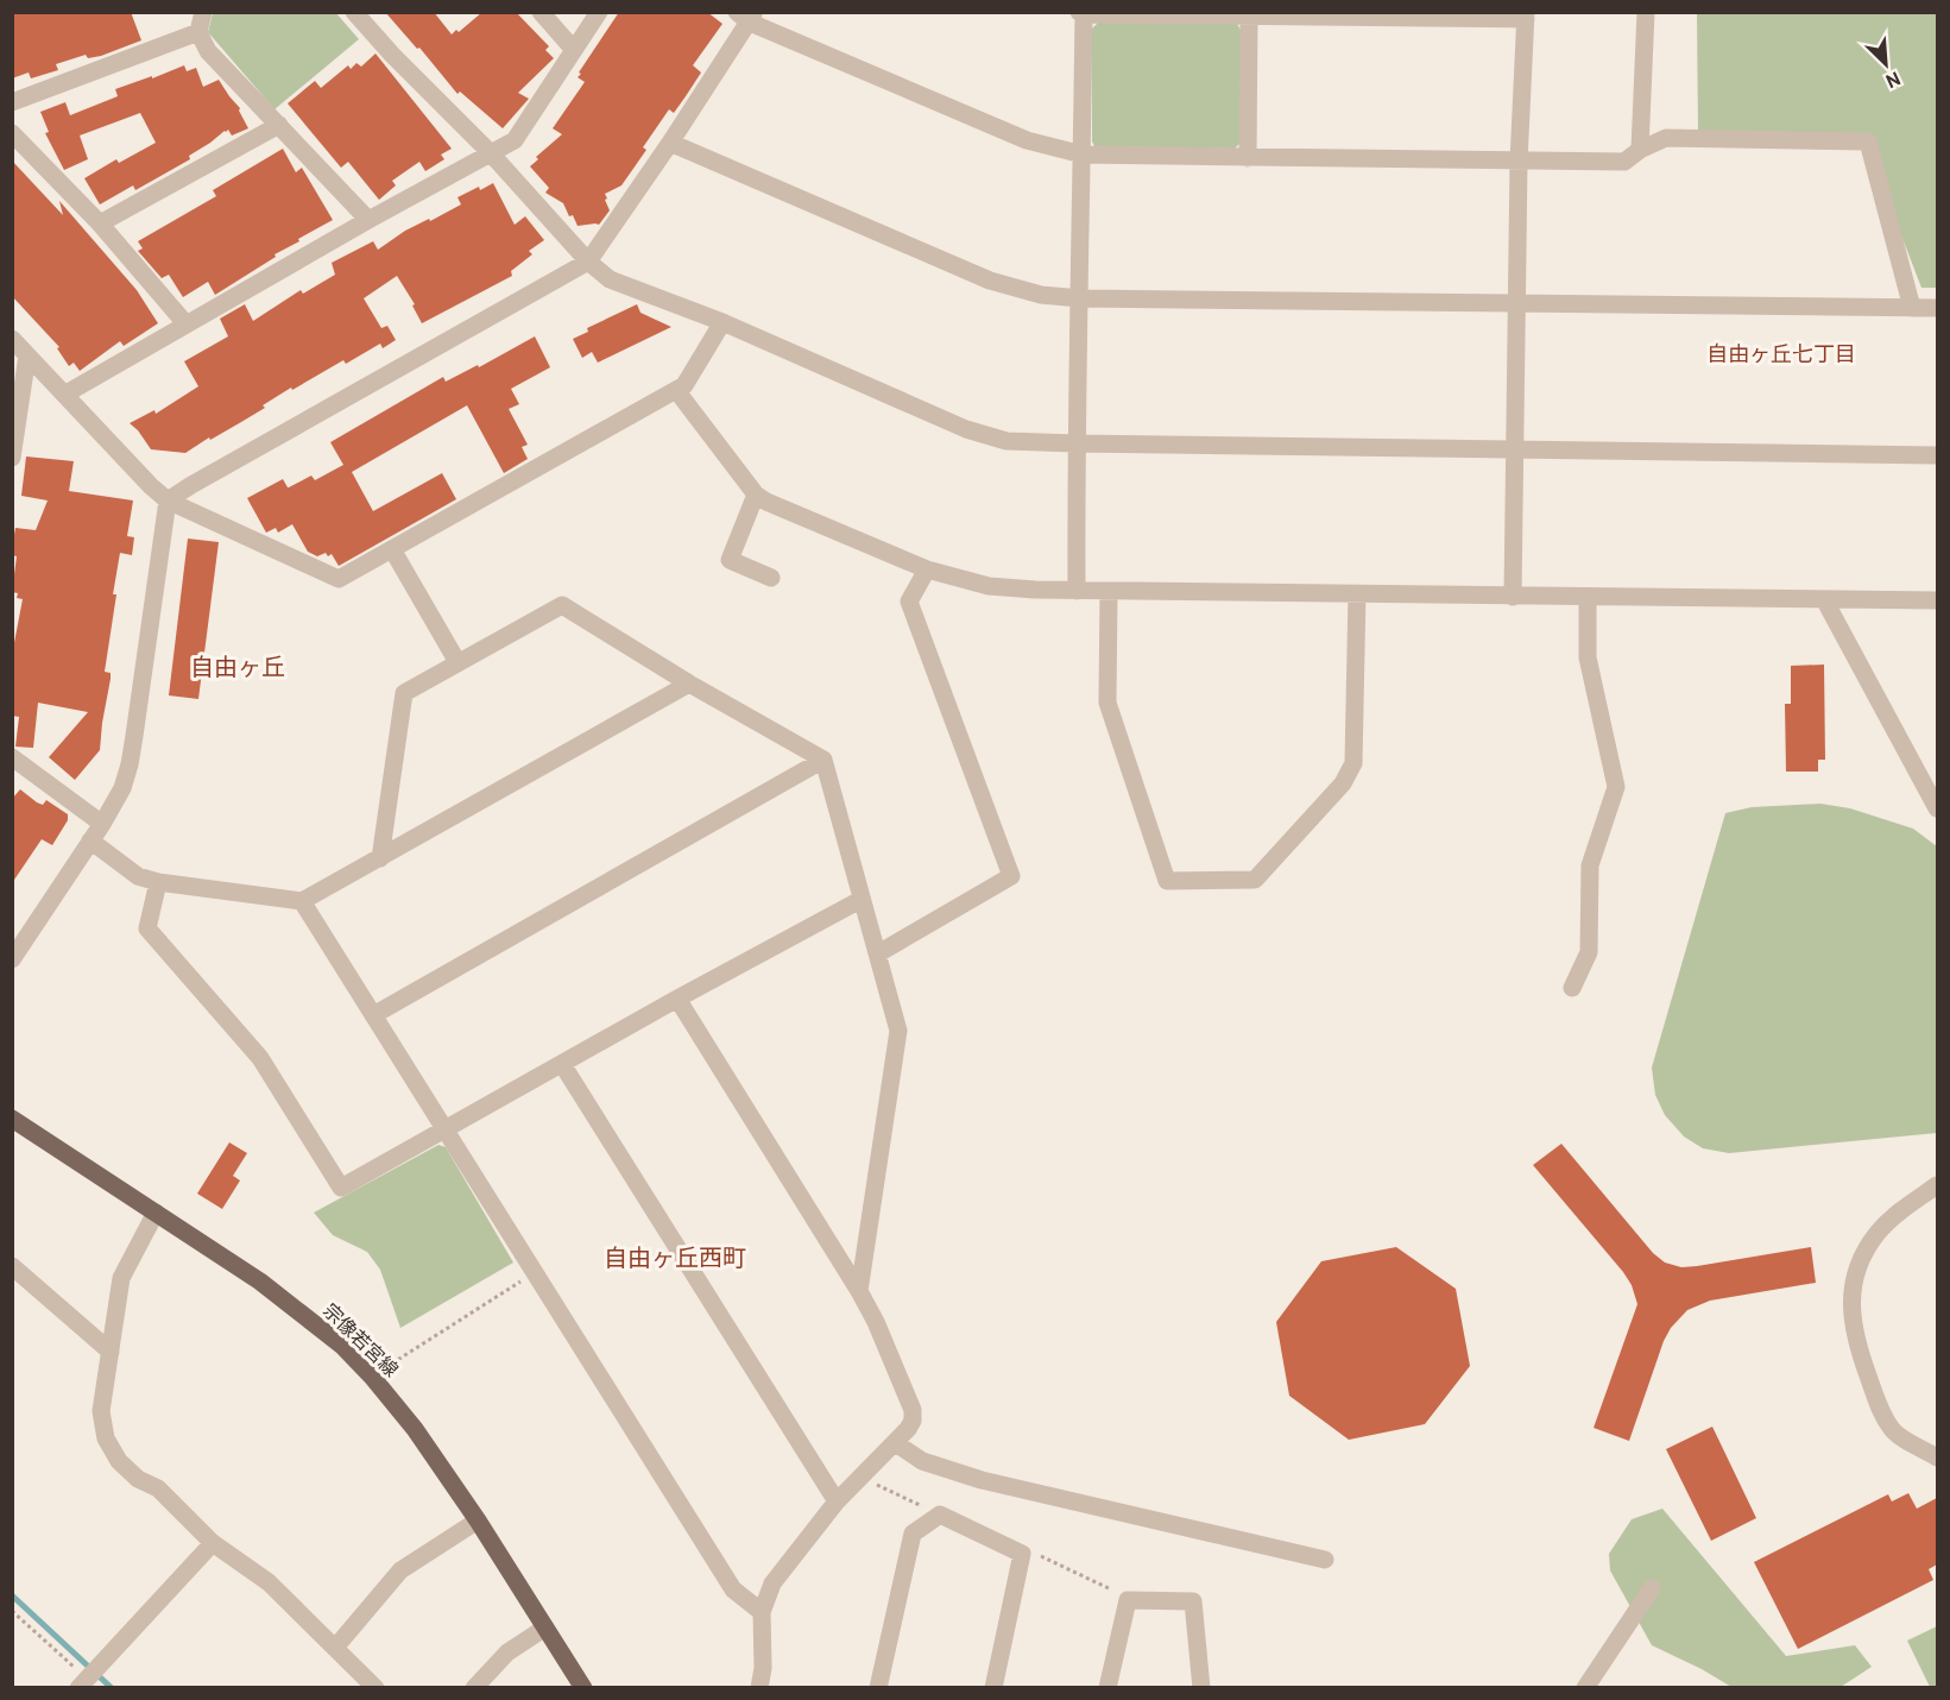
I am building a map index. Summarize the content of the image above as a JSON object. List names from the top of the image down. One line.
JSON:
{"streets":{"main road":["宗像若宮線"]},"districts":["自由ヶ丘七丁目","自由ヶ丘","自由ヶ丘西町"],"north":"bottom right"}
